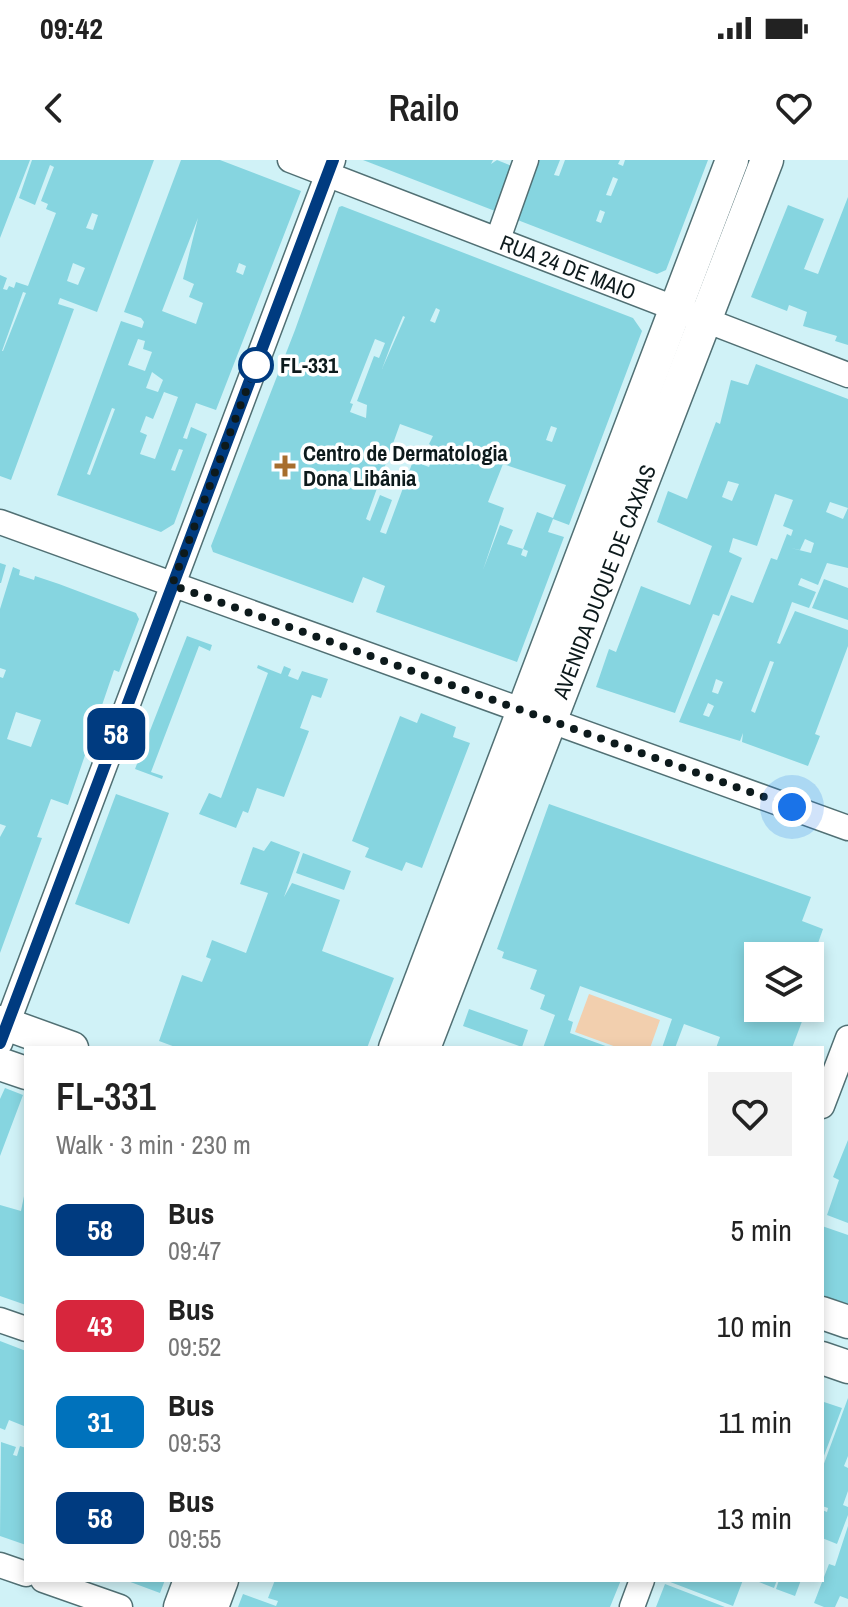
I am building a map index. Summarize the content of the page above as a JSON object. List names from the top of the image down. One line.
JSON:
{"streets":{"main road":["AVENIDA DUQUE DE CAXIAS"],"street":["RUA 24 DE MAIO"]},"crossings":[["RUA 24 DE MAIO","AVENIDA DUQUE DE CAXIAS"]],"places":{"other":["FL-331"],"health":["Centro de Dermatologia Dona Libânia"]},"lines":["bus line 58"],"page":{"status":"09:42","header":"Railo","on_map":"58","heading":["FL-331","Walk · 3 min · 230 m"],"list":[{"mark":"58","name":"Bus","note":"09:47","value":"5 min"},{"mark":"43","name":"Bus","note":"09:52","value":"10 min"},{"mark":"31","name":"Bus","note":"09:53","value":"11 min"},{"mark":"58","name":"Bus","note":"09:55","value":"13 min"}]}}
